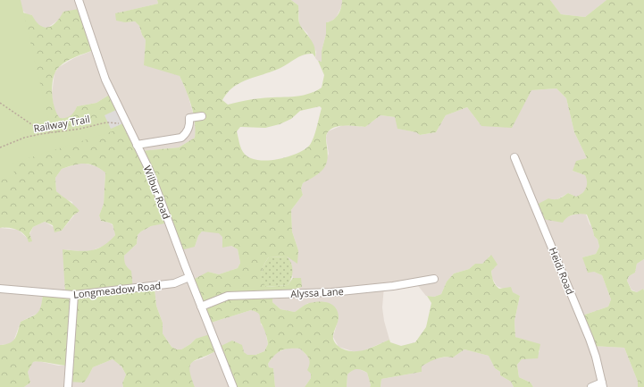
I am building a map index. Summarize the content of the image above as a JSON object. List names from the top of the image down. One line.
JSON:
{"streets":{"street":["Wilbur Road","Heidi Road","Longmeadow Road","Alyssa Lane"],"path":["Railway Trail"]},"crossings":[["Railway Trail","Wilbur Road"],["Wilbur Road","Longmeadow Road"],["Wilbur Road","Alyssa Lane"]]}
